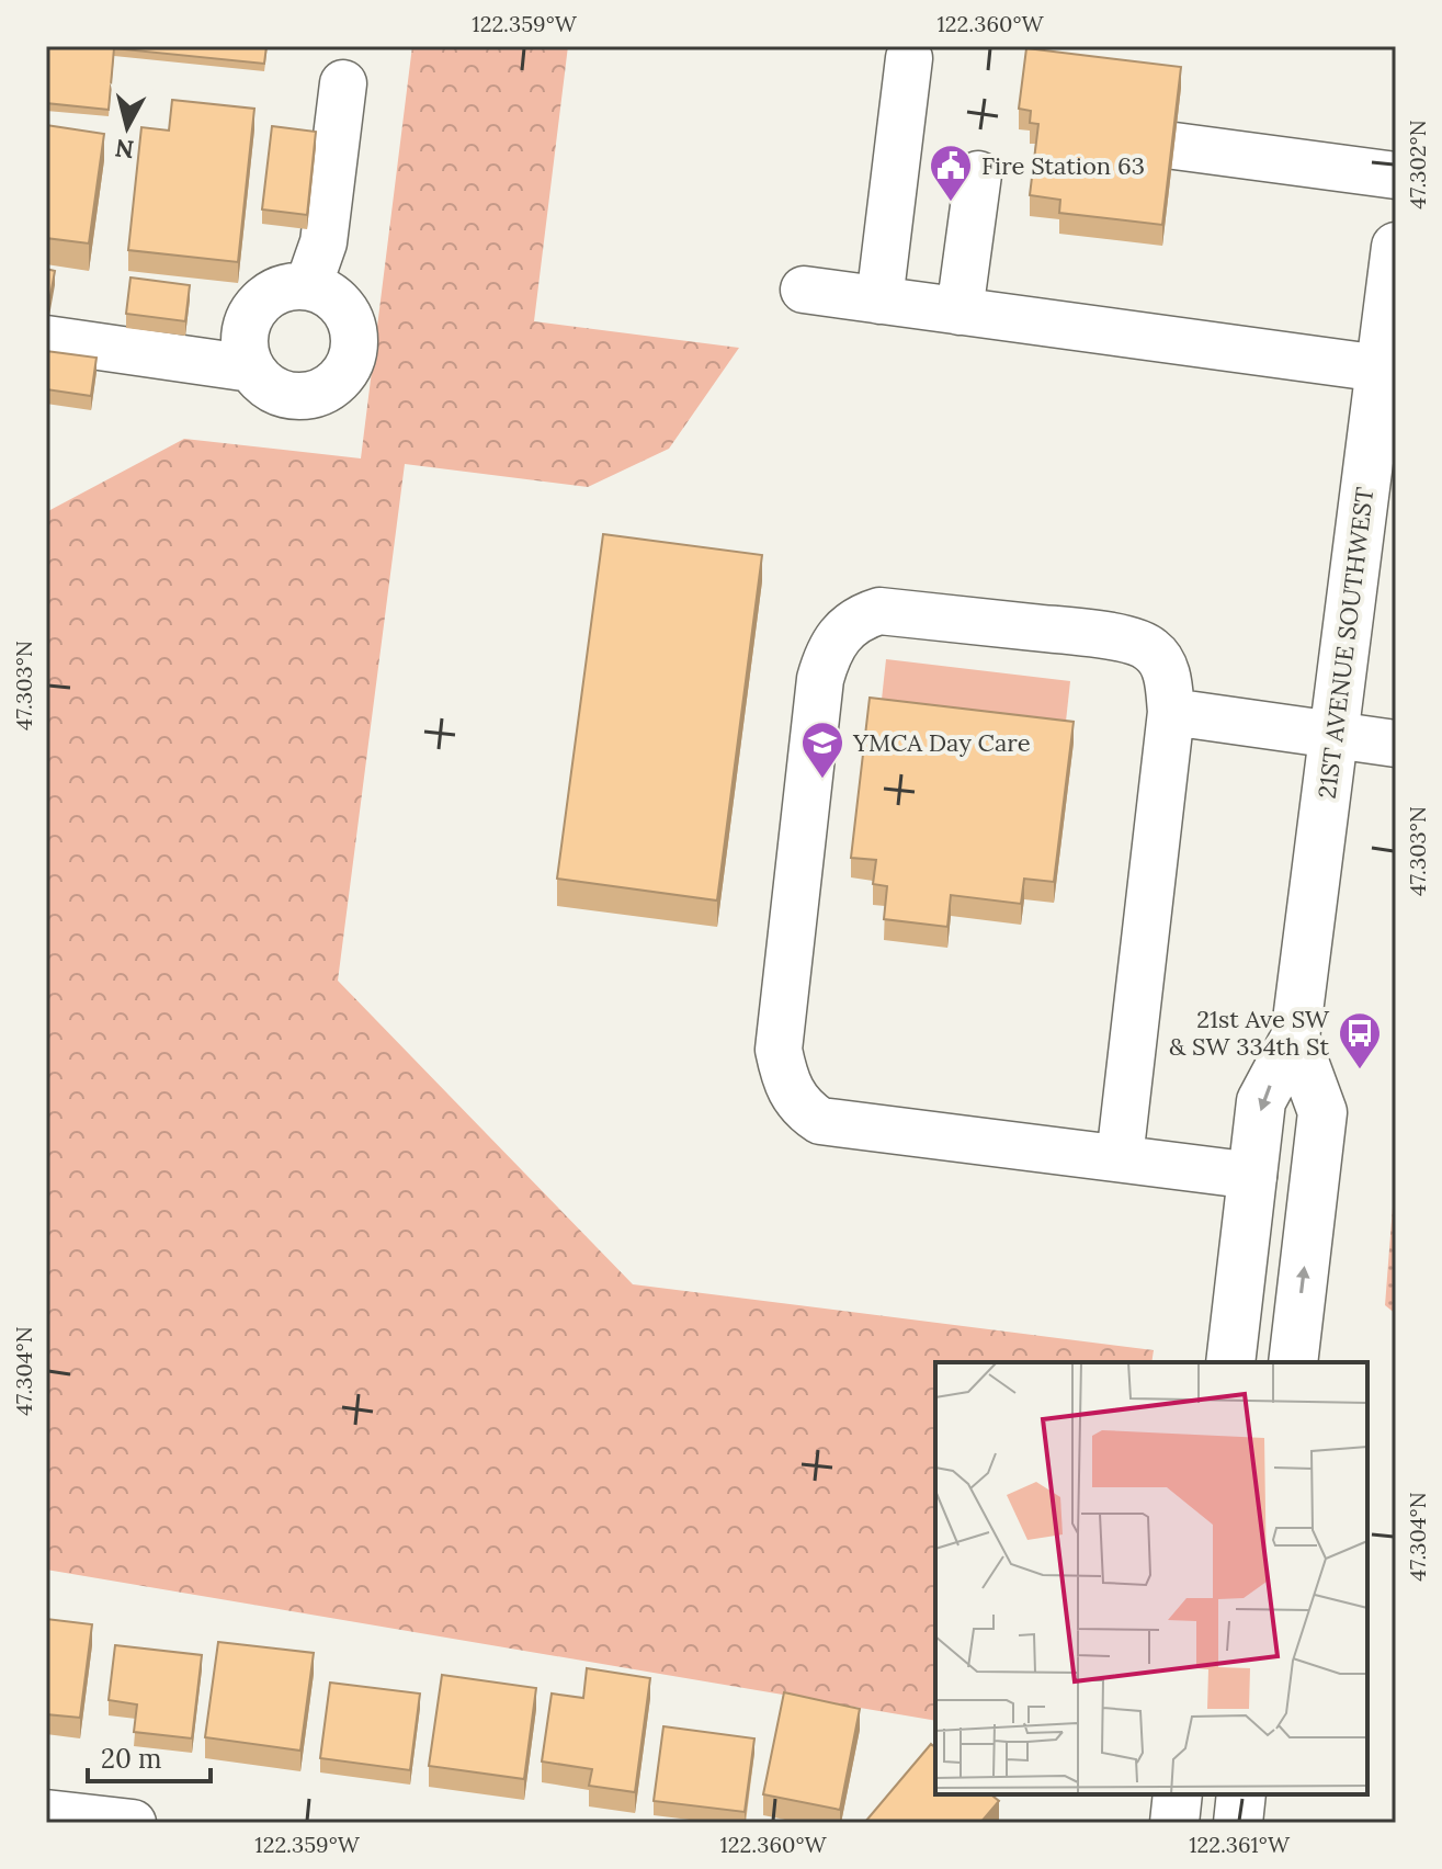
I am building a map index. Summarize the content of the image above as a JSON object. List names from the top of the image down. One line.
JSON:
{"streets":{"main road":["21ST AVENUE SOUTHWEST"]},"places":{"public building":["Fire Station 63"],"school or university":["YMCA Day Care"],"bus stop":["21st Ave SW & SW 334th St"]},"scale_bar":"20 m","north":"bottom","coordinates":["122.359°W","122.360°W","47.302°N","47.303°N","47.304°N","122.361°W"]}
